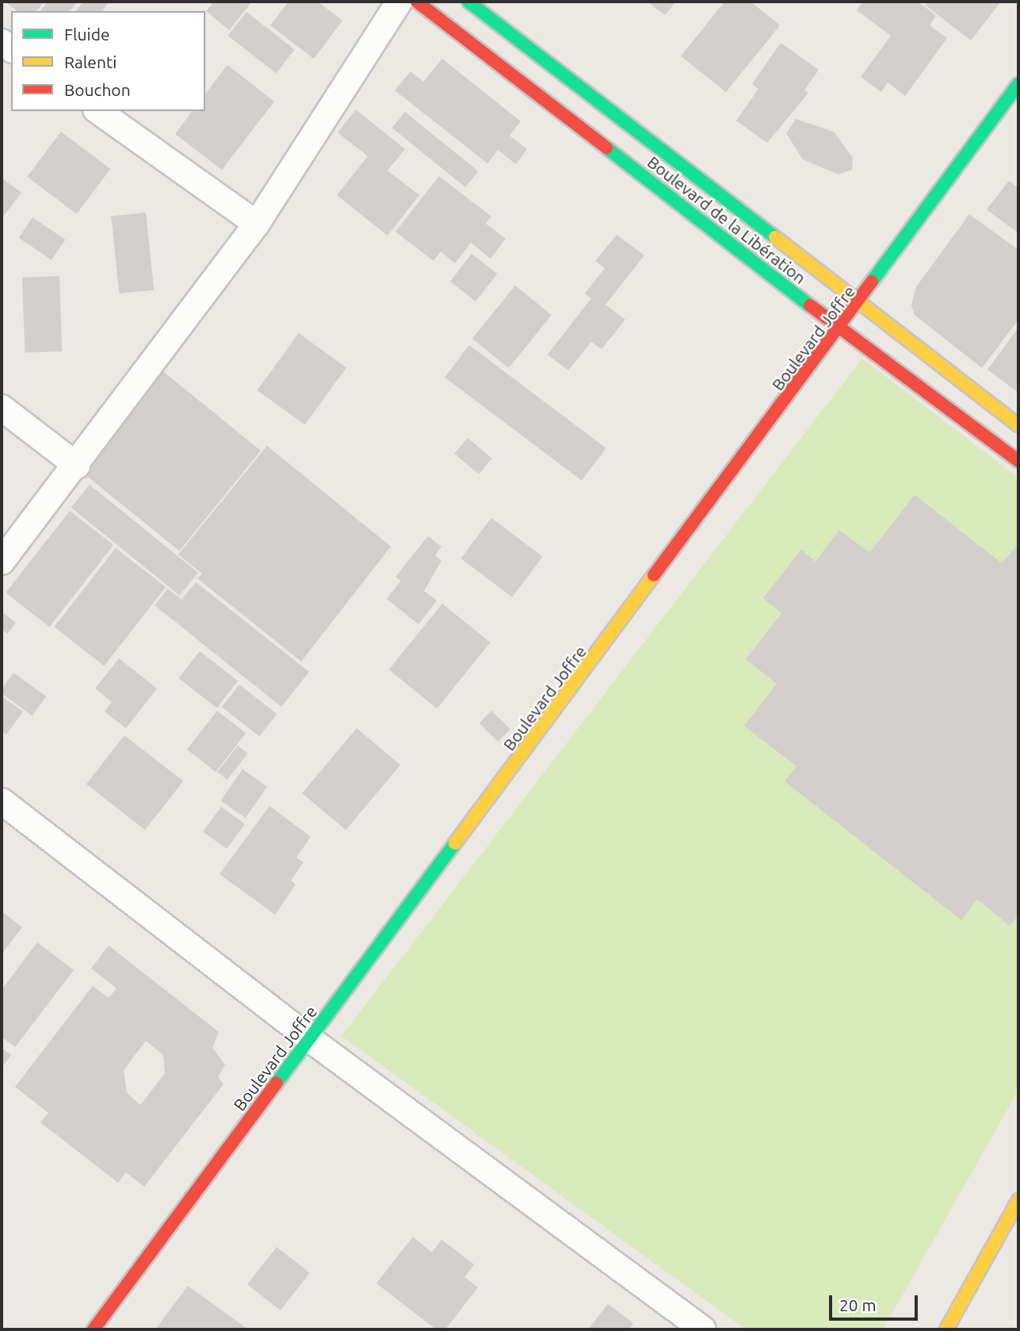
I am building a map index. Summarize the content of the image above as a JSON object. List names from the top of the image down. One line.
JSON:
{"streets":{"street":["Boulevard de la Libération","Boulevard Joffre"]},"crossings":[["Boulevard de la Libération","Boulevard Joffre"]],"legend":["Fluide","Ralenti","Bouchon"],"scale_bar":"20 m"}
